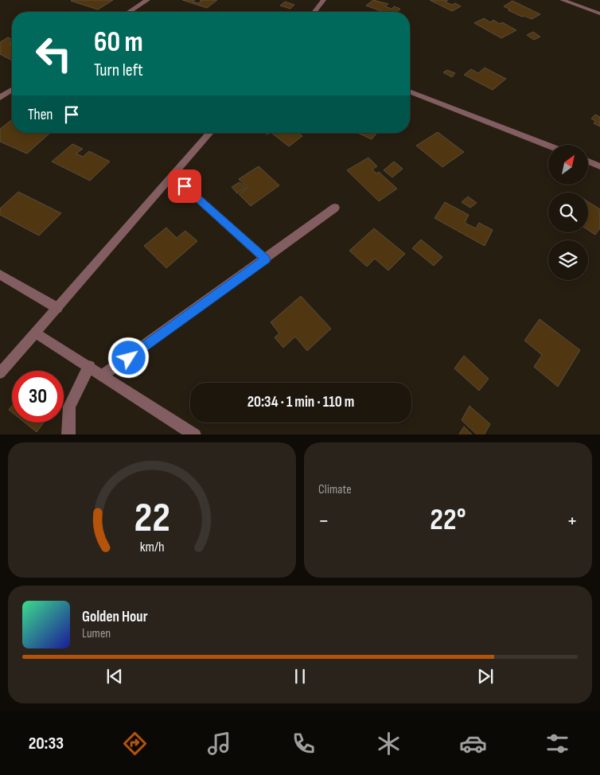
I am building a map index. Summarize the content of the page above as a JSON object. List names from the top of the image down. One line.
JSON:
{"north":"top right","page":{"turn":["60 m","Turn left"],"then":"Then","limit":"30","trip":"20:34 · 1 min · 110 m","tile":"Climate","heat":["−","22°","+"],"song":["Golden Hour","Lumen"],"tabs":"20:33","gauge":["22","km/h"]}}
